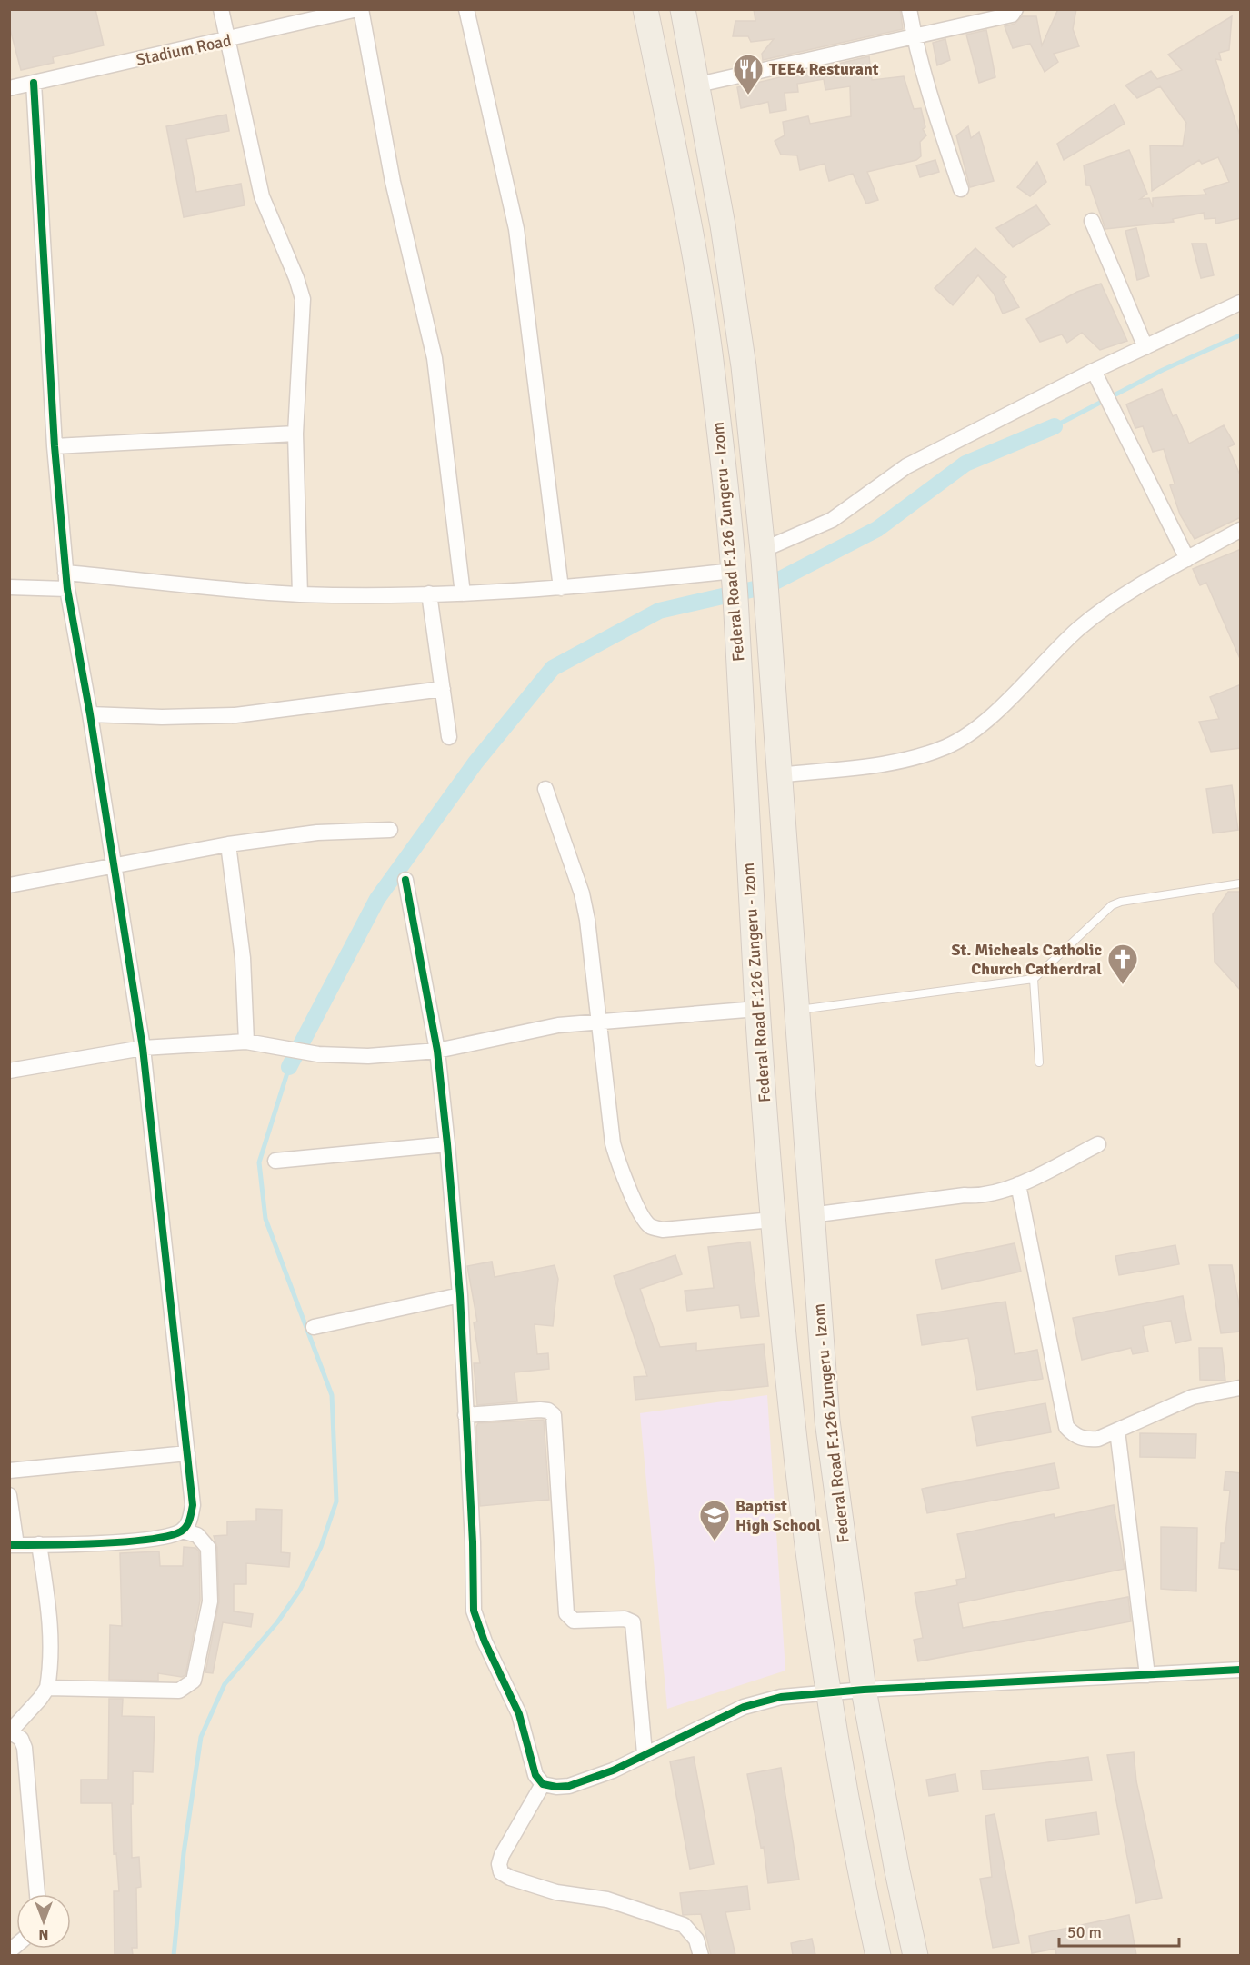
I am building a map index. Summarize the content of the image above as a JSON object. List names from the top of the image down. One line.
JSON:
{"streets":{"main road":["Federal Road F.126 Zungeru - Izom"],"street":["Stadium Road"]},"places":{"restaurant":["TEE4 Resturant"],"church":["St. Micheals Catholic Church Catherdral"],"school or university":["Baptist High School"]},"scale_bar":"50 m","north":"bottom"}
